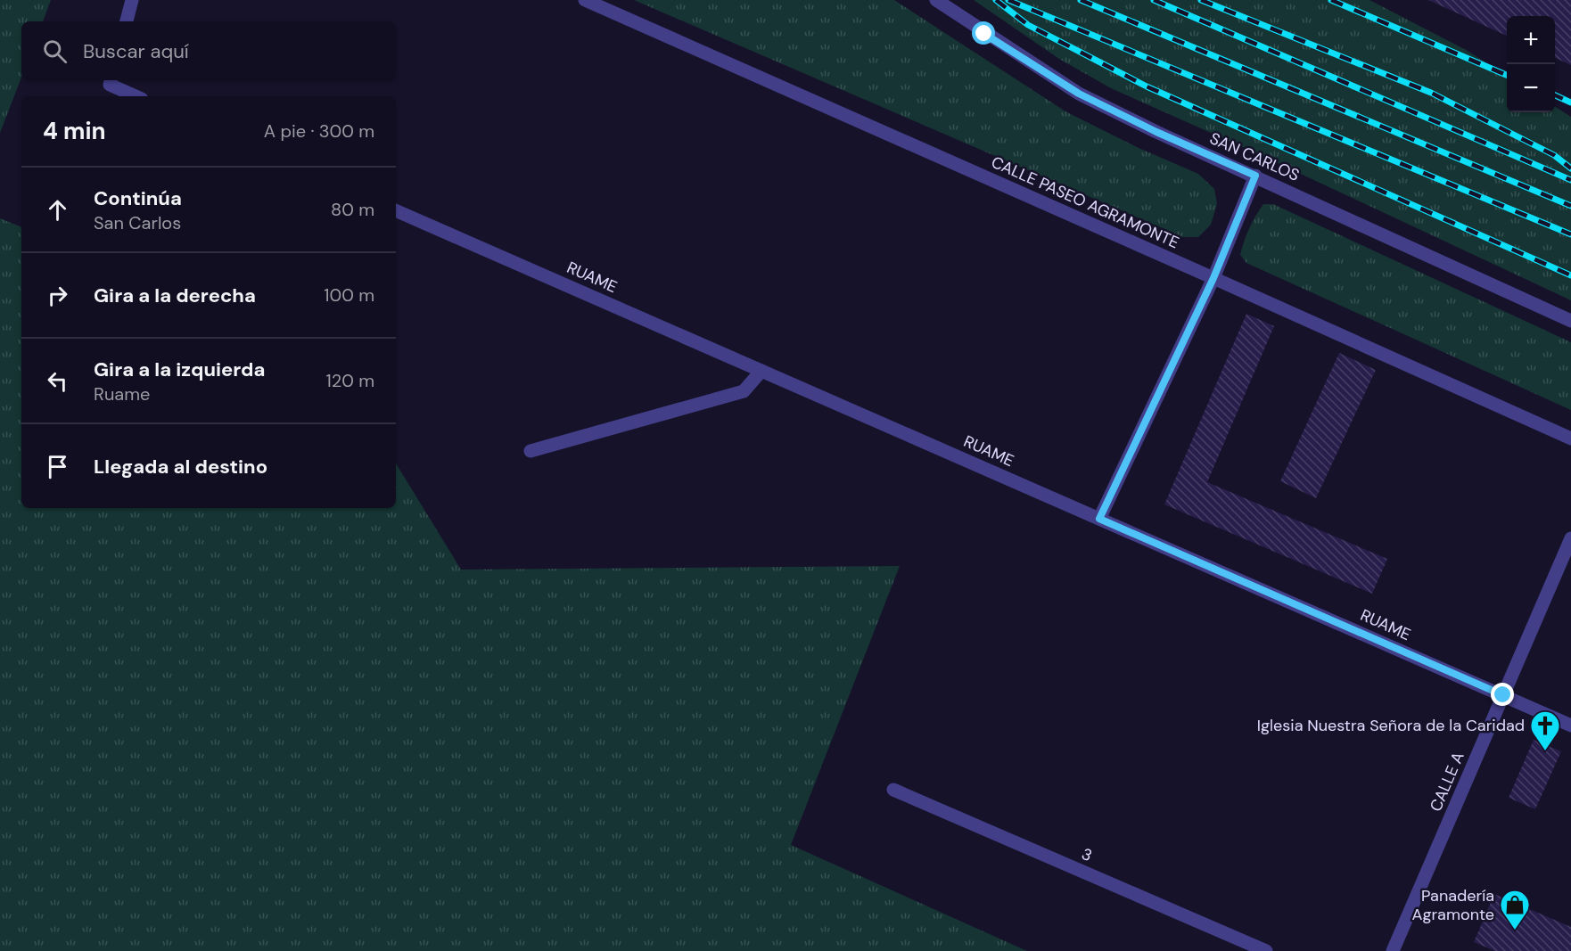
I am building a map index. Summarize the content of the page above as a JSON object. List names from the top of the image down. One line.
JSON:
{"streets":{"street":["SAN CARLOS","CALLE PASEO AGRAMONTE","RUAME","CALLE A","3"]},"crossings":[["RUAME","CALLE A"]],"places":{"church":["Iglesia Nuestra Señora de la Caridad"],"shop":["Panadería Agramonte"]},"page":{"map_buttons":["+","−"],"search":"Buscar aquí","heading":["4 min","A pie · 300 m"],"list":[["Continúa","San Carlos","80 m"],["Gira a la derecha","100 m"],["Gira a la izquierda","Ruame","120 m"],"Llegada al destino"]}}
